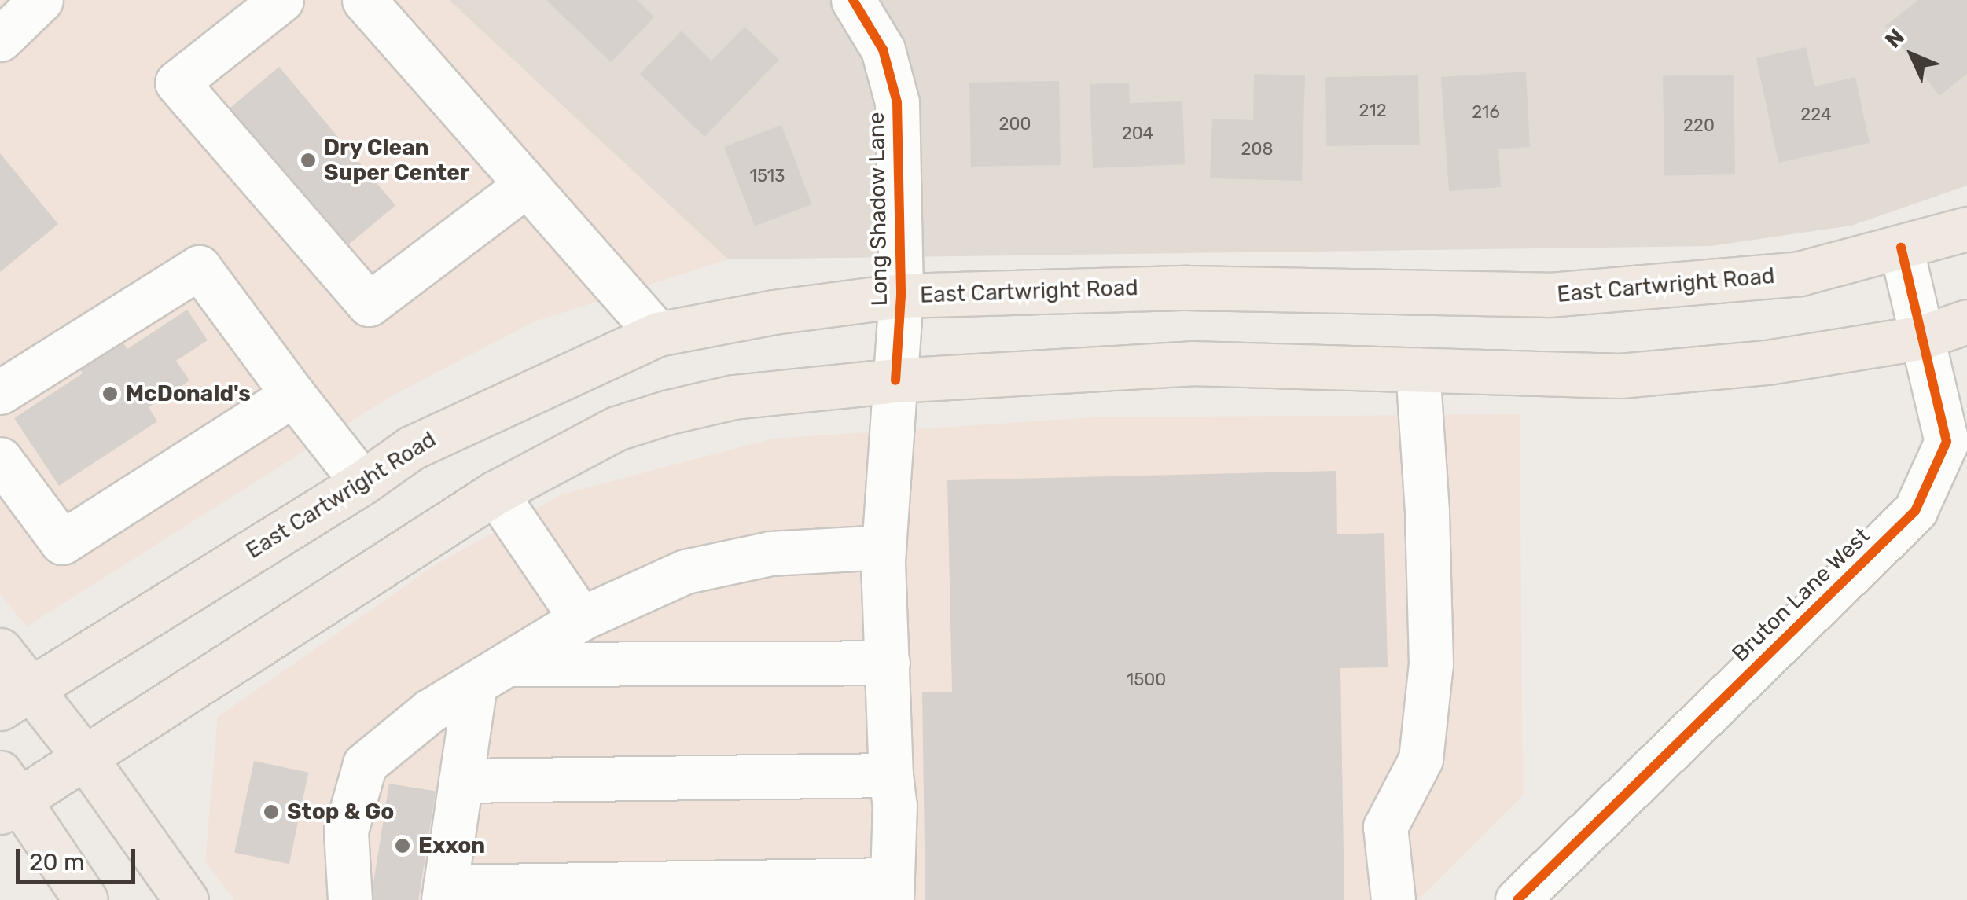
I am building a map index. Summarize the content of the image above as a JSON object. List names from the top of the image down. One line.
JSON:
{"streets":{"main road":["East Cartwright Road"],"street":["Long Shadow Lane","Bruton Lane West"]},"crossings":[["Long Shadow Lane","East Cartwright Road"],["East Cartwright Road","Bruton Lane West"]],"places":["Dry Clean Super Center","McDonald's","Stop & Go","Exxon"],"house_numbers":["212","216","224","200","220","204","208","1513","1500"],"scale_bar":"20 m","north":"top left"}
